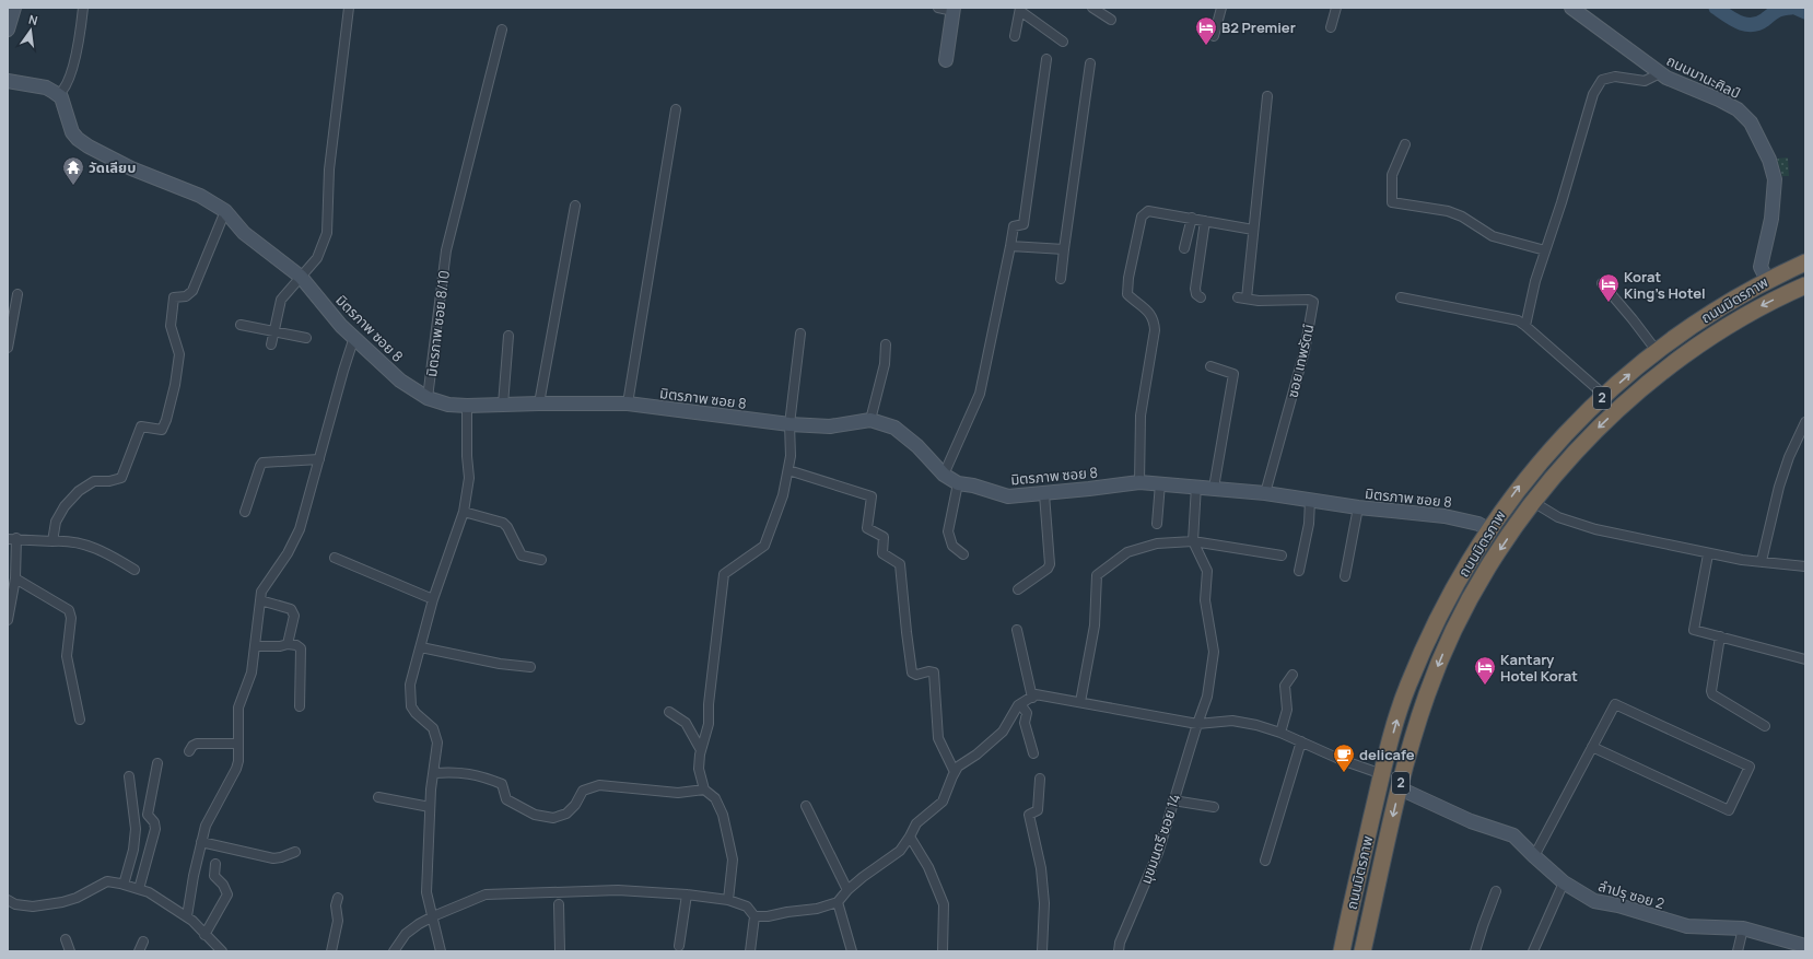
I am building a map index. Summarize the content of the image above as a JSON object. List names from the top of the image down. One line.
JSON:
{"streets":{"highway":["ถนนมิตรภาพ","2"],"street":["ถนนมานะศิลป์","มิตรภาพ ซอย 8/10","มิตรภาพ ซอย 8","ซอย เทพรัตน์","มุขมนตรี ซอย 14","ลำปรุ ซอย 2"]},"crossings":[["ถนนมานะศิลป์","ถนนมิตรภาพ"],["ถนนมิตรภาพ","มิตรภาพ ซอย 8"],["ถนนมิตรภาพ","ลำปรุ ซอย 2"],["มิตรภาพ ซอย 8/10","มิตรภาพ ซอย 8"],["มิตรภาพ ซอย 8","ซอย เทพรัตน์"]],"places":{"hotel":["B2 Premier","Korat King's Hotel","Kantary Hotel Korat"],"temple":["วัดเลียบ"],"cafe":["delicafe"]},"north":"top"}
